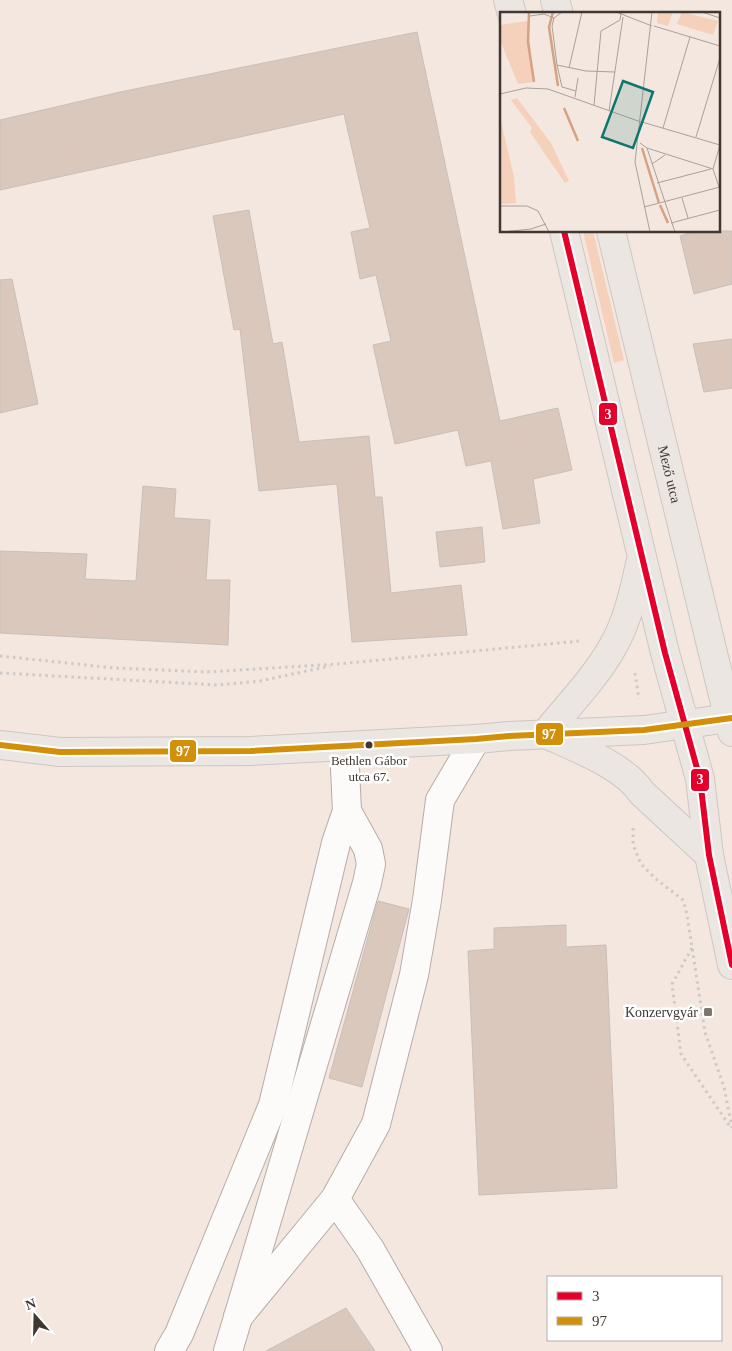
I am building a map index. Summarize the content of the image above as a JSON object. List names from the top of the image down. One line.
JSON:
{"streets":{"main road":["Mező utca"]},"places":{"other":["Bethlen Gábor utca 67."],"transit":["Konzervgyár"]},"lines":["transit line 3","transit line 97"],"legend":["3","97"],"north":"top"}
